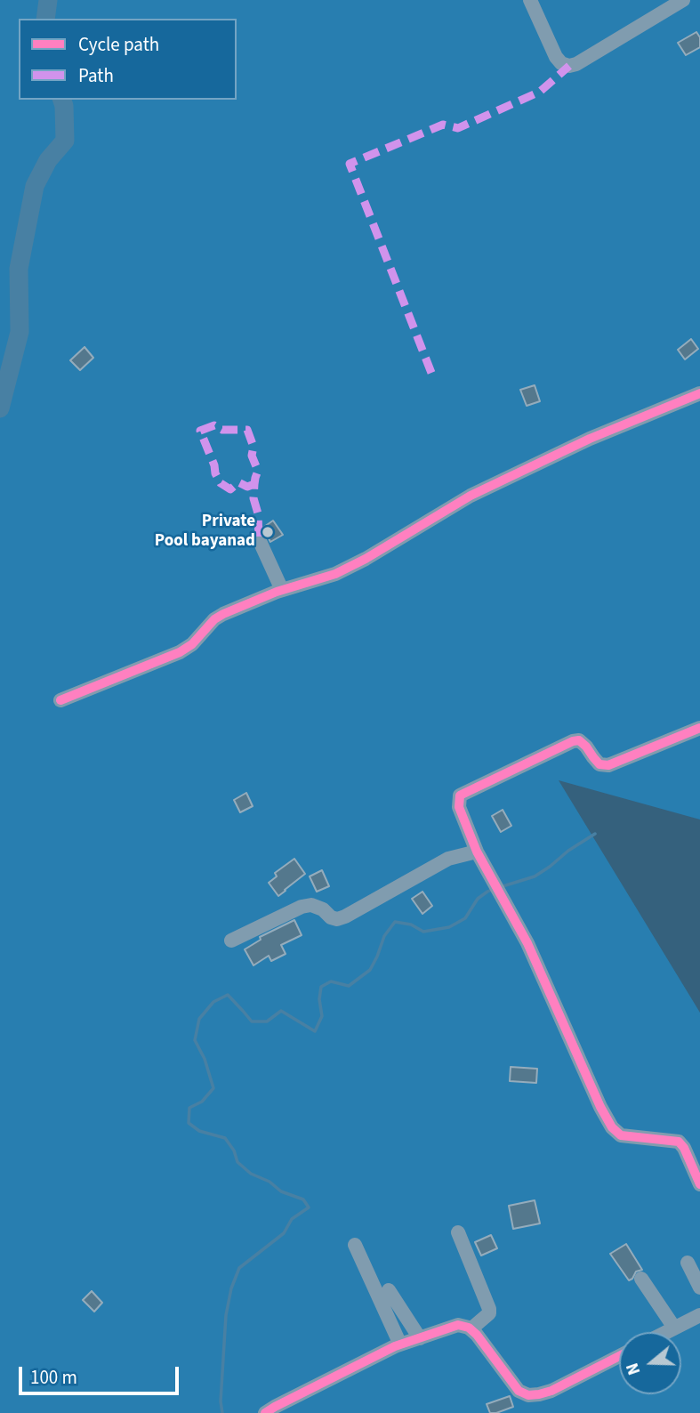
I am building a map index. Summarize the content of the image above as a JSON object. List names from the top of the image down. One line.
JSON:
{"places":["Private Pool bayanad"],"legend":["Cycle path","Path"],"scale_bar":"100 m","north":"left"}
